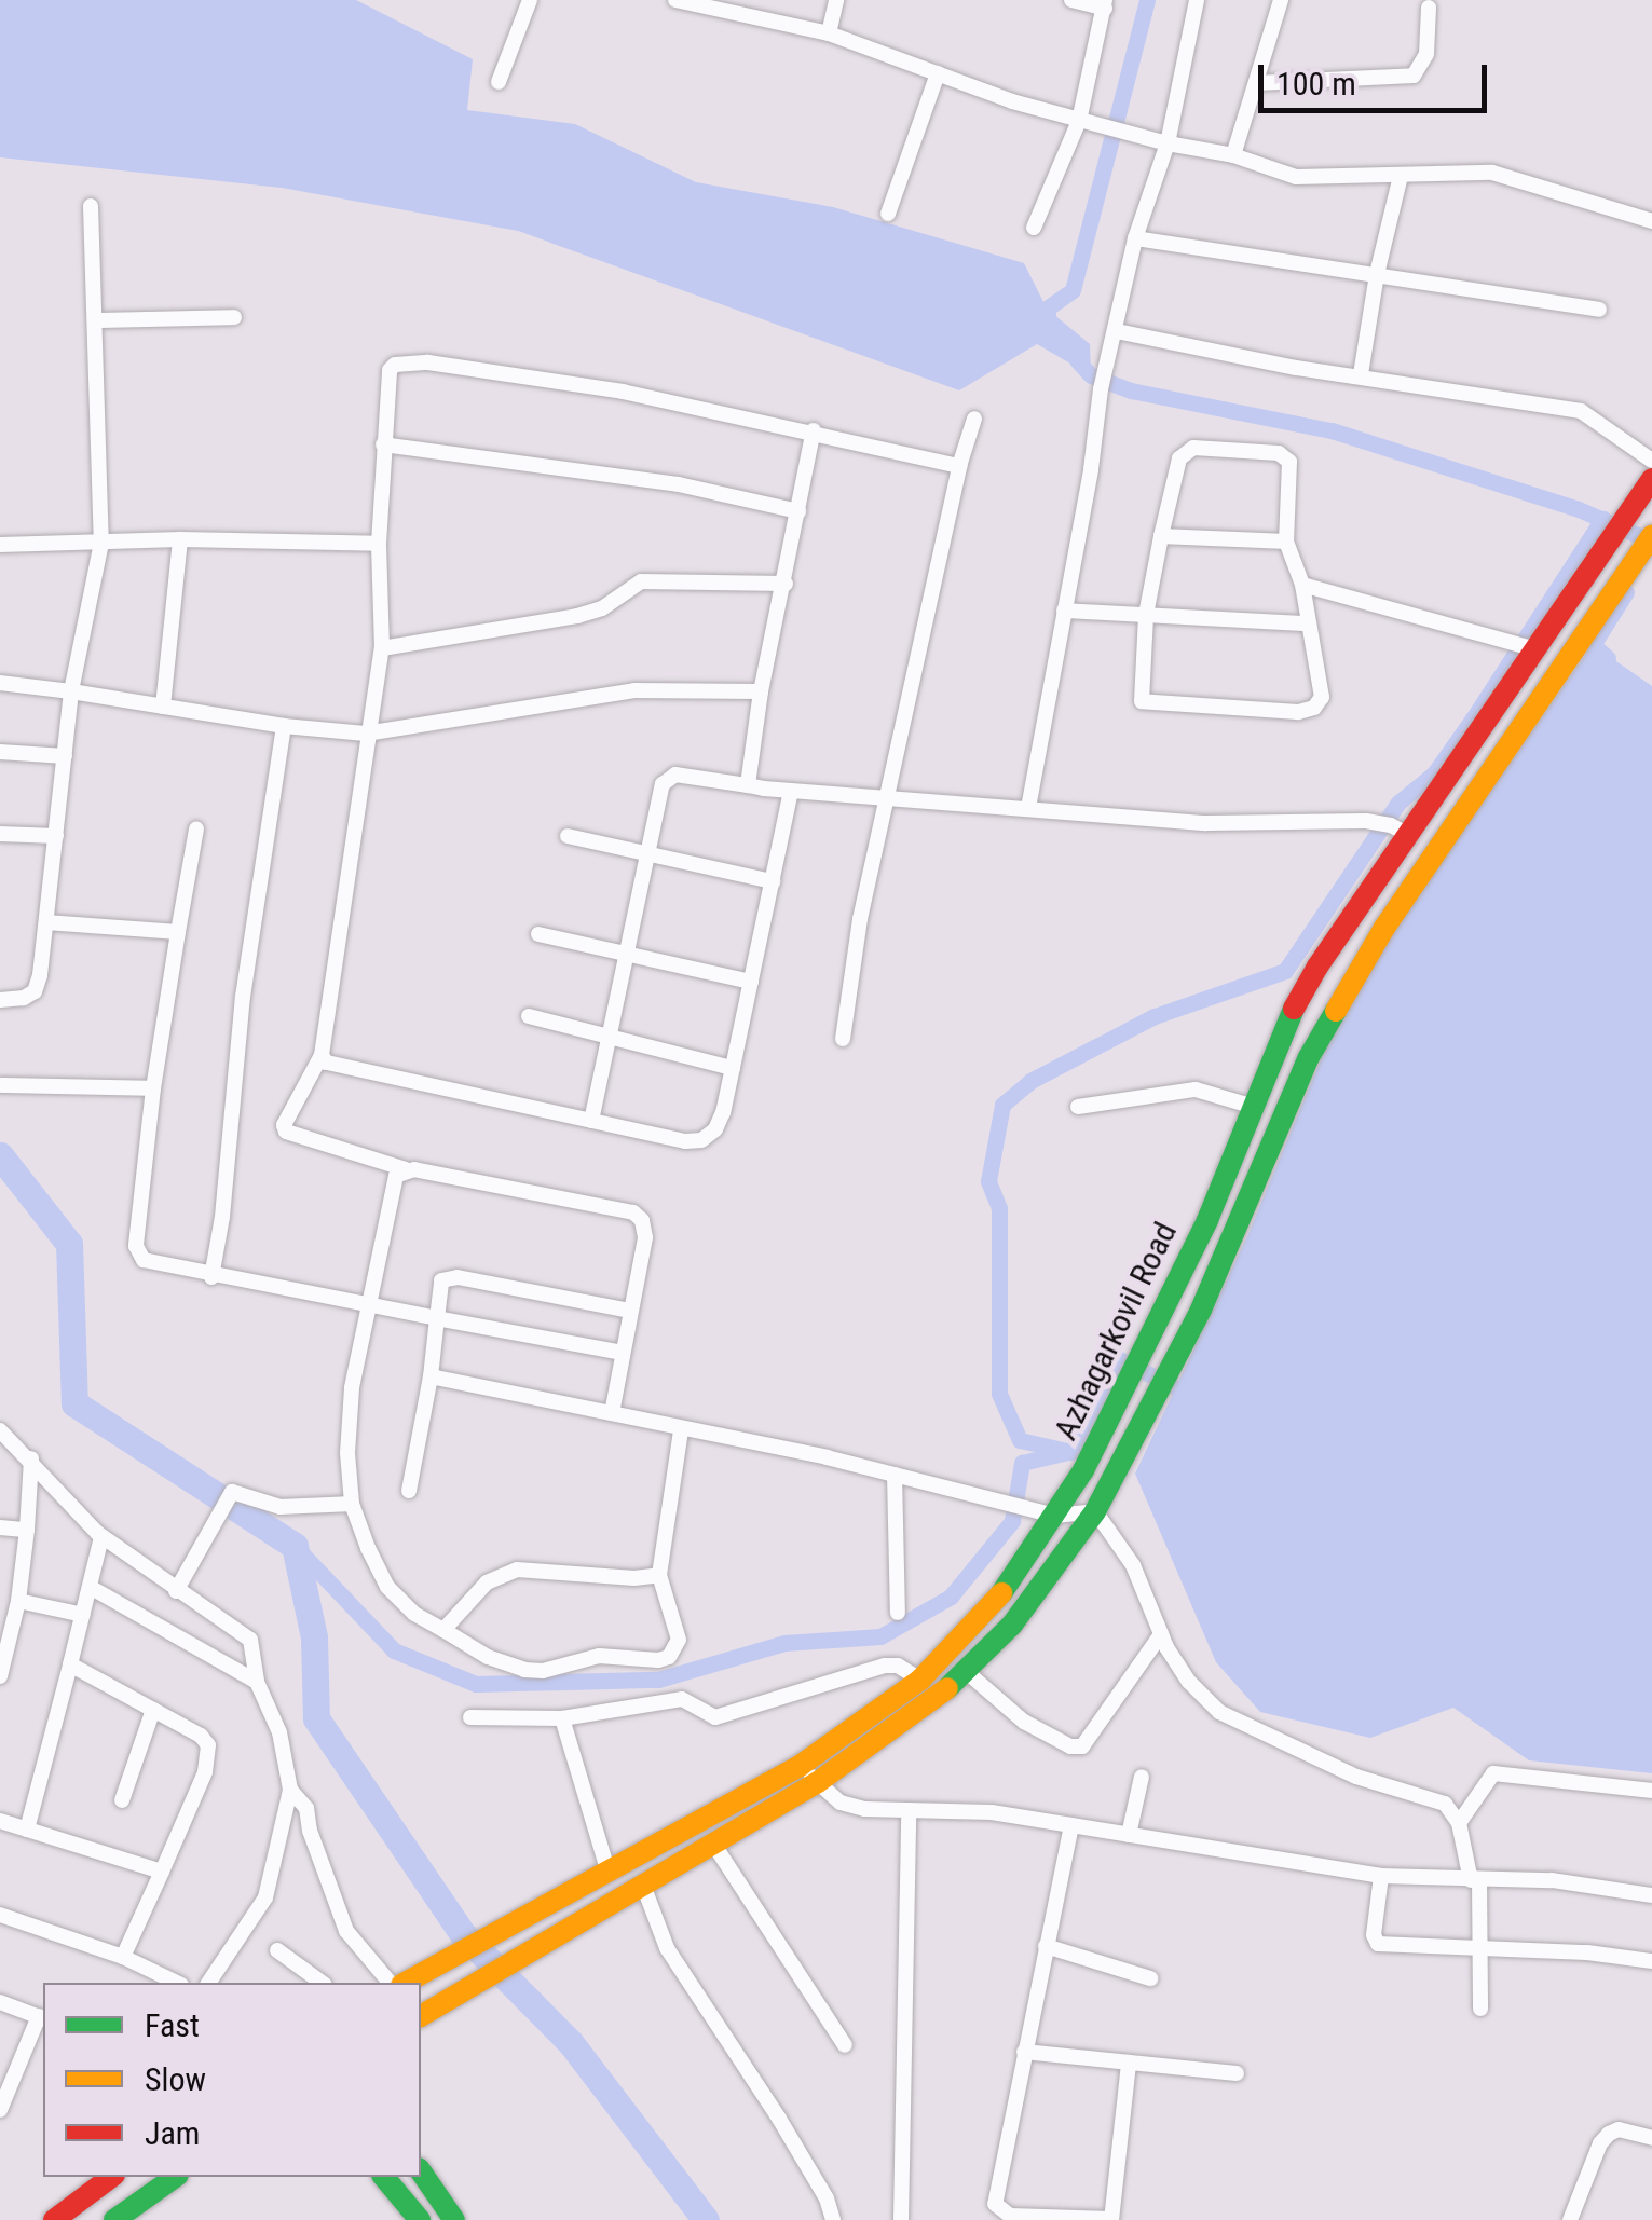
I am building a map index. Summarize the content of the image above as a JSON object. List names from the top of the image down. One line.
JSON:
{"streets":{"main road":["Azhagarkovil Road"]},"legend":["Fast","Slow","Jam"],"scale_bar":"100 m"}
